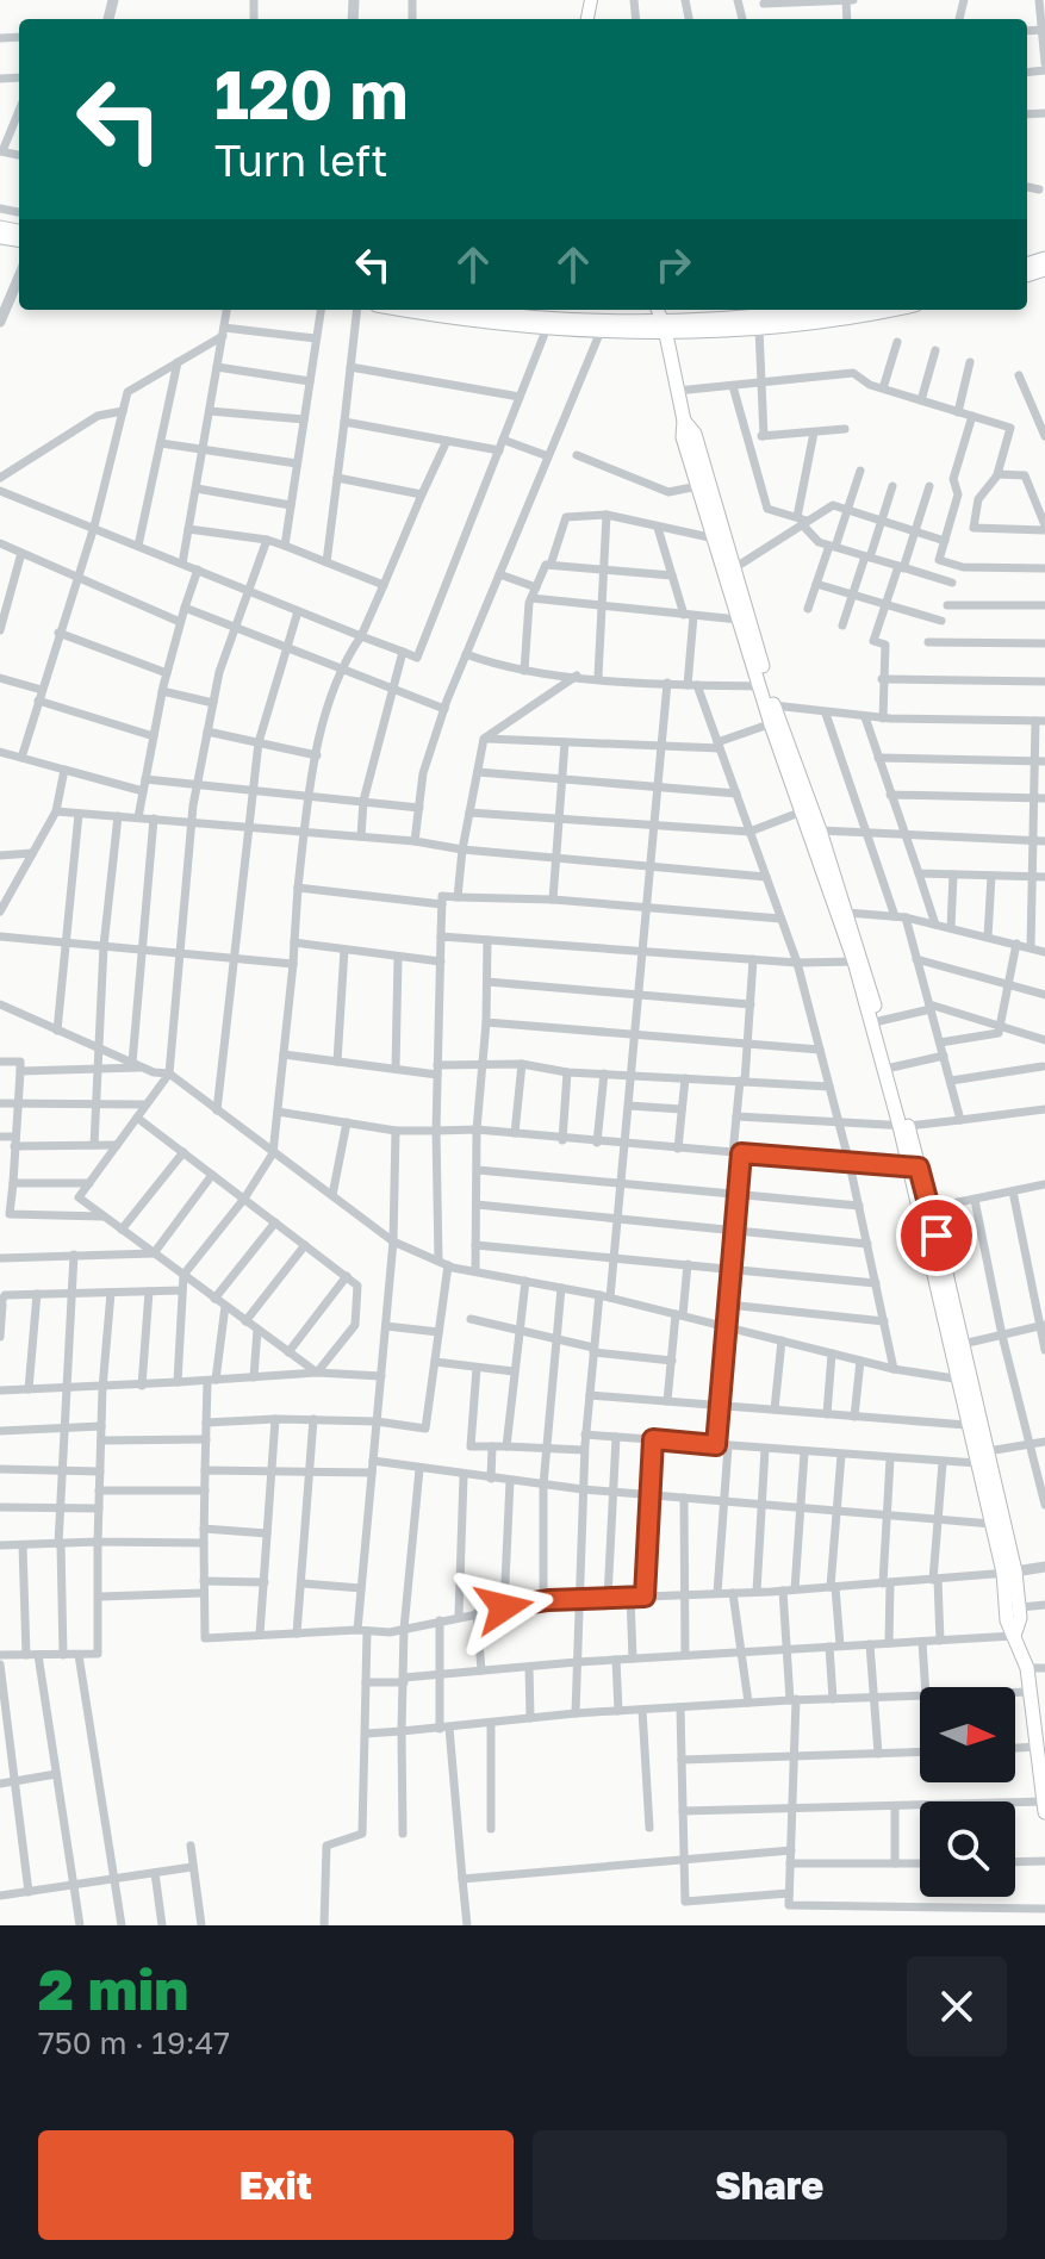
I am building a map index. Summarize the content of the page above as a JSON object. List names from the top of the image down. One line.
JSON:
{"north":"right","page":{"turn":["120 m","Turn left"],"heading":["2 min","750 m · 19:47"],"buttons":["Exit","Share"]}}
